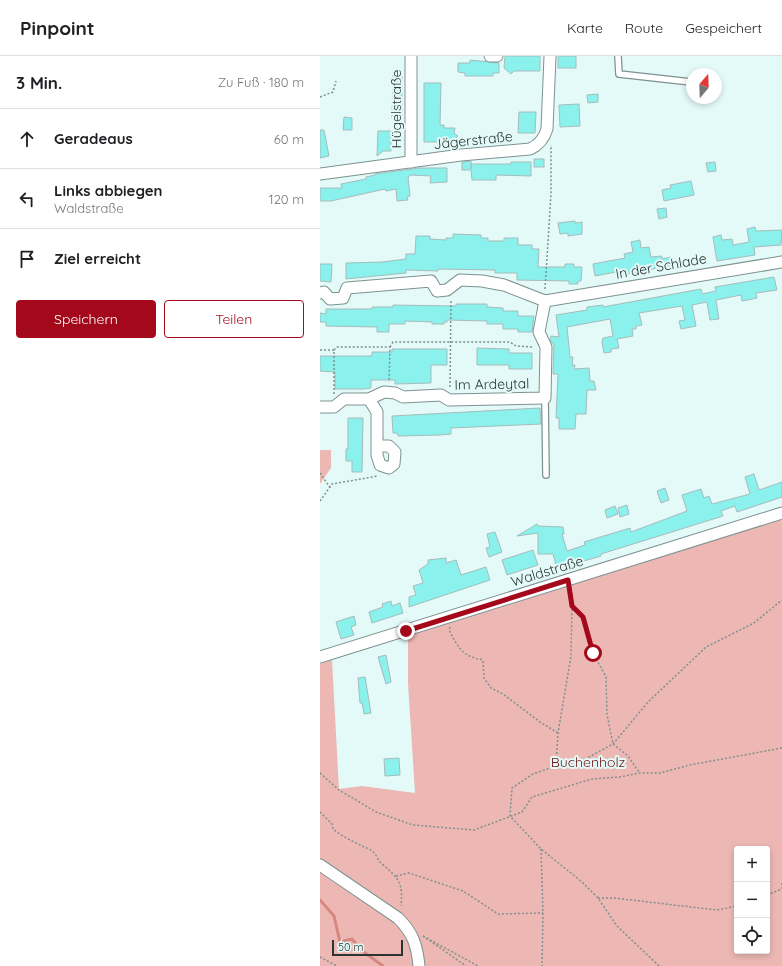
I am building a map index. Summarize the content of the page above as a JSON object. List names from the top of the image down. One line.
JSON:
{"streets":{"street":["Hügelstraße","Jägerstraße","In der Schlade","Im Ardeytal","Waldstraße"]},"crossings":[["Hügelstraße","Jägerstraße"],["In der Schlade","Im Ardeytal"]],"parks":["Buchenholz"],"scale_bar":"50 m","north":"top","page":{"header":"Pinpoint","nav":["Karte","Route","Gespeichert"],"heading":["3 Min.","Zu Fuß · 180 m"],"list":[["Geradeaus","60 m"],["Links abbiegen","Waldstraße","120 m"],"Ziel erreicht"],"buttons":["Speichern","Teilen"],"map_buttons":["+","−"],"scale":"50 m"}}
